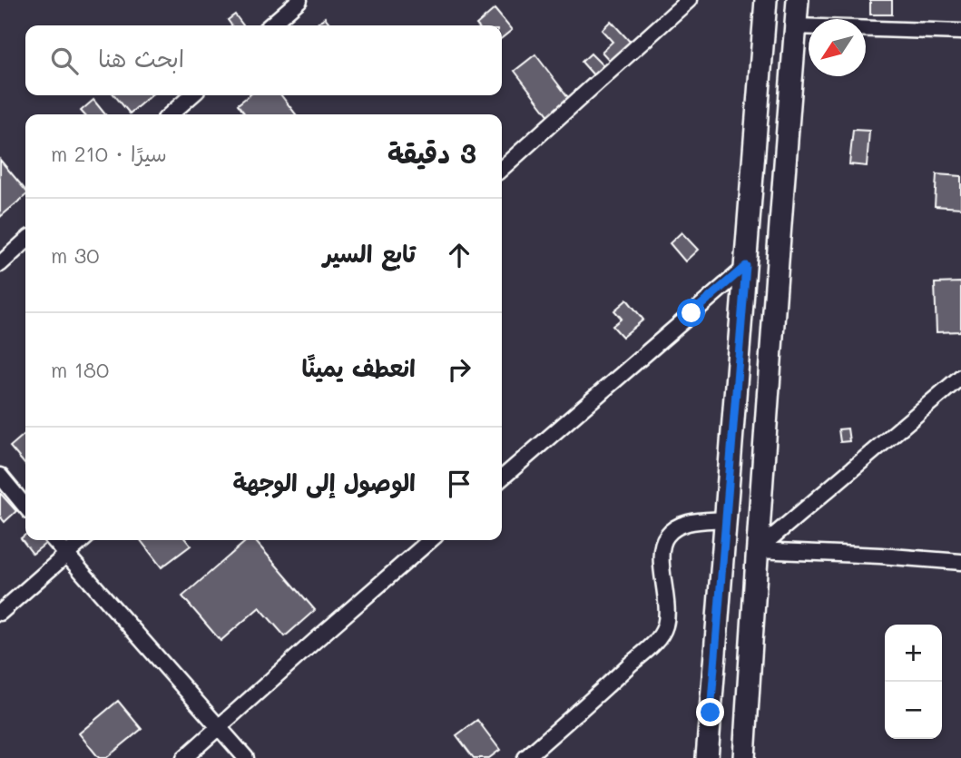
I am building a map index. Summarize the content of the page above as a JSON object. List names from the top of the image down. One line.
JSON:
{"north":"bottom left","page":{"search":"ابحث هنا","heading":["3 دقيقة","سيرًا · 210 m"],"list":[["تابع السير","30 m"],["انعطف يمينًا","180 m"],"الوصول إلى الوجهة"],"map_buttons":["+","−"]}}
